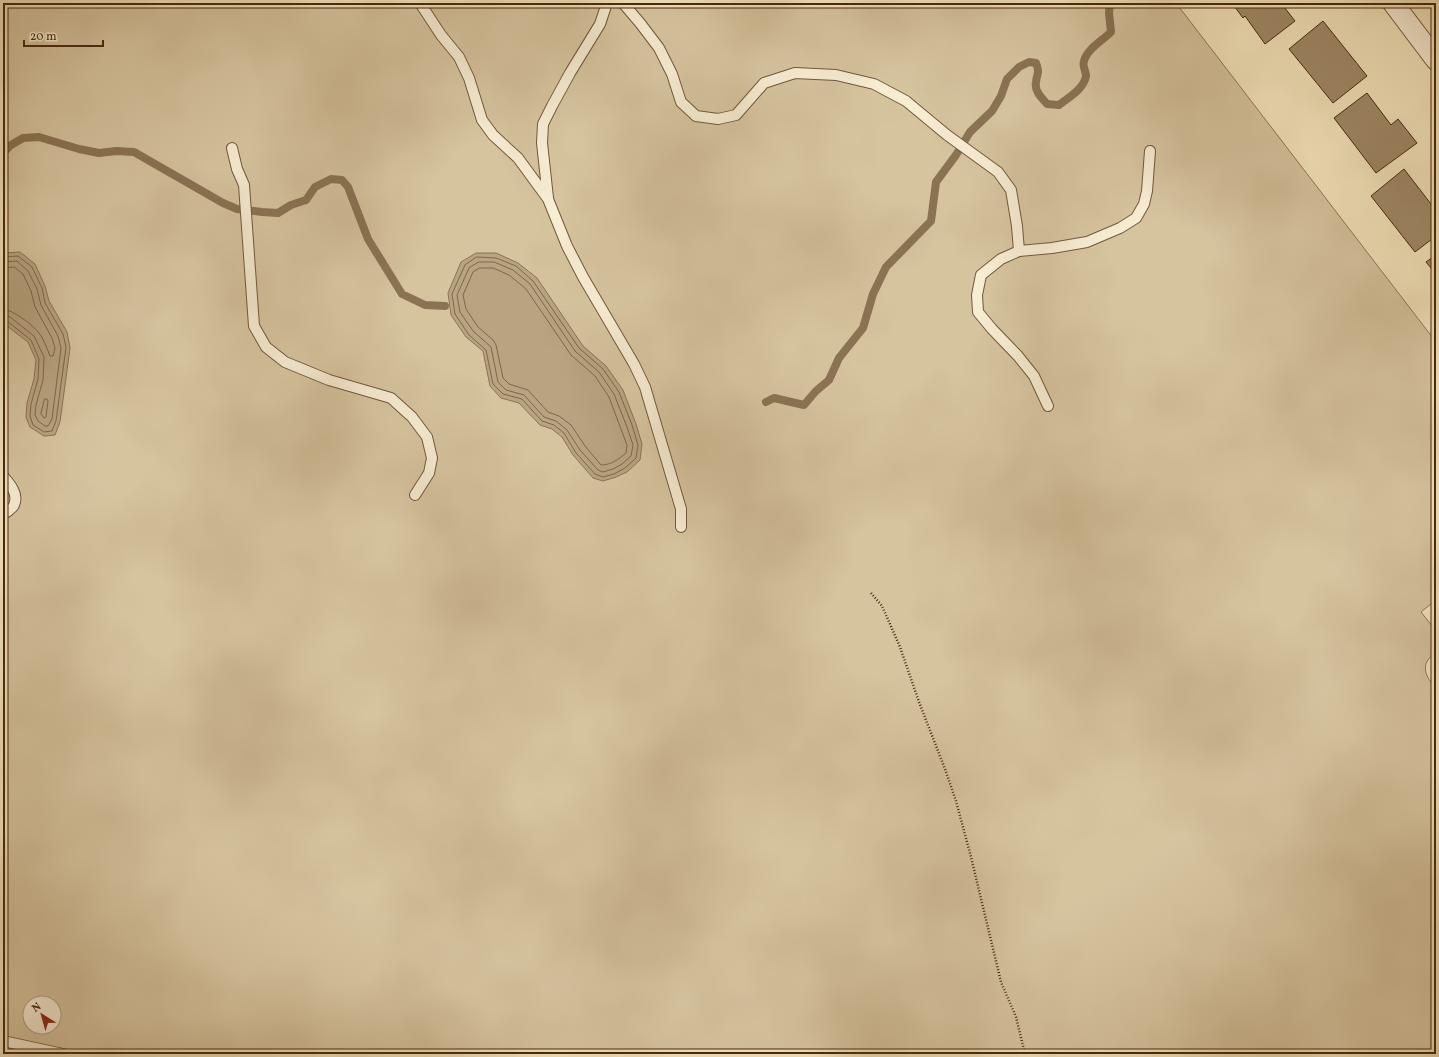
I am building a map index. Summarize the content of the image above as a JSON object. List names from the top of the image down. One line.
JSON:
{"scale_bar":"20 m","north":"top left"}
